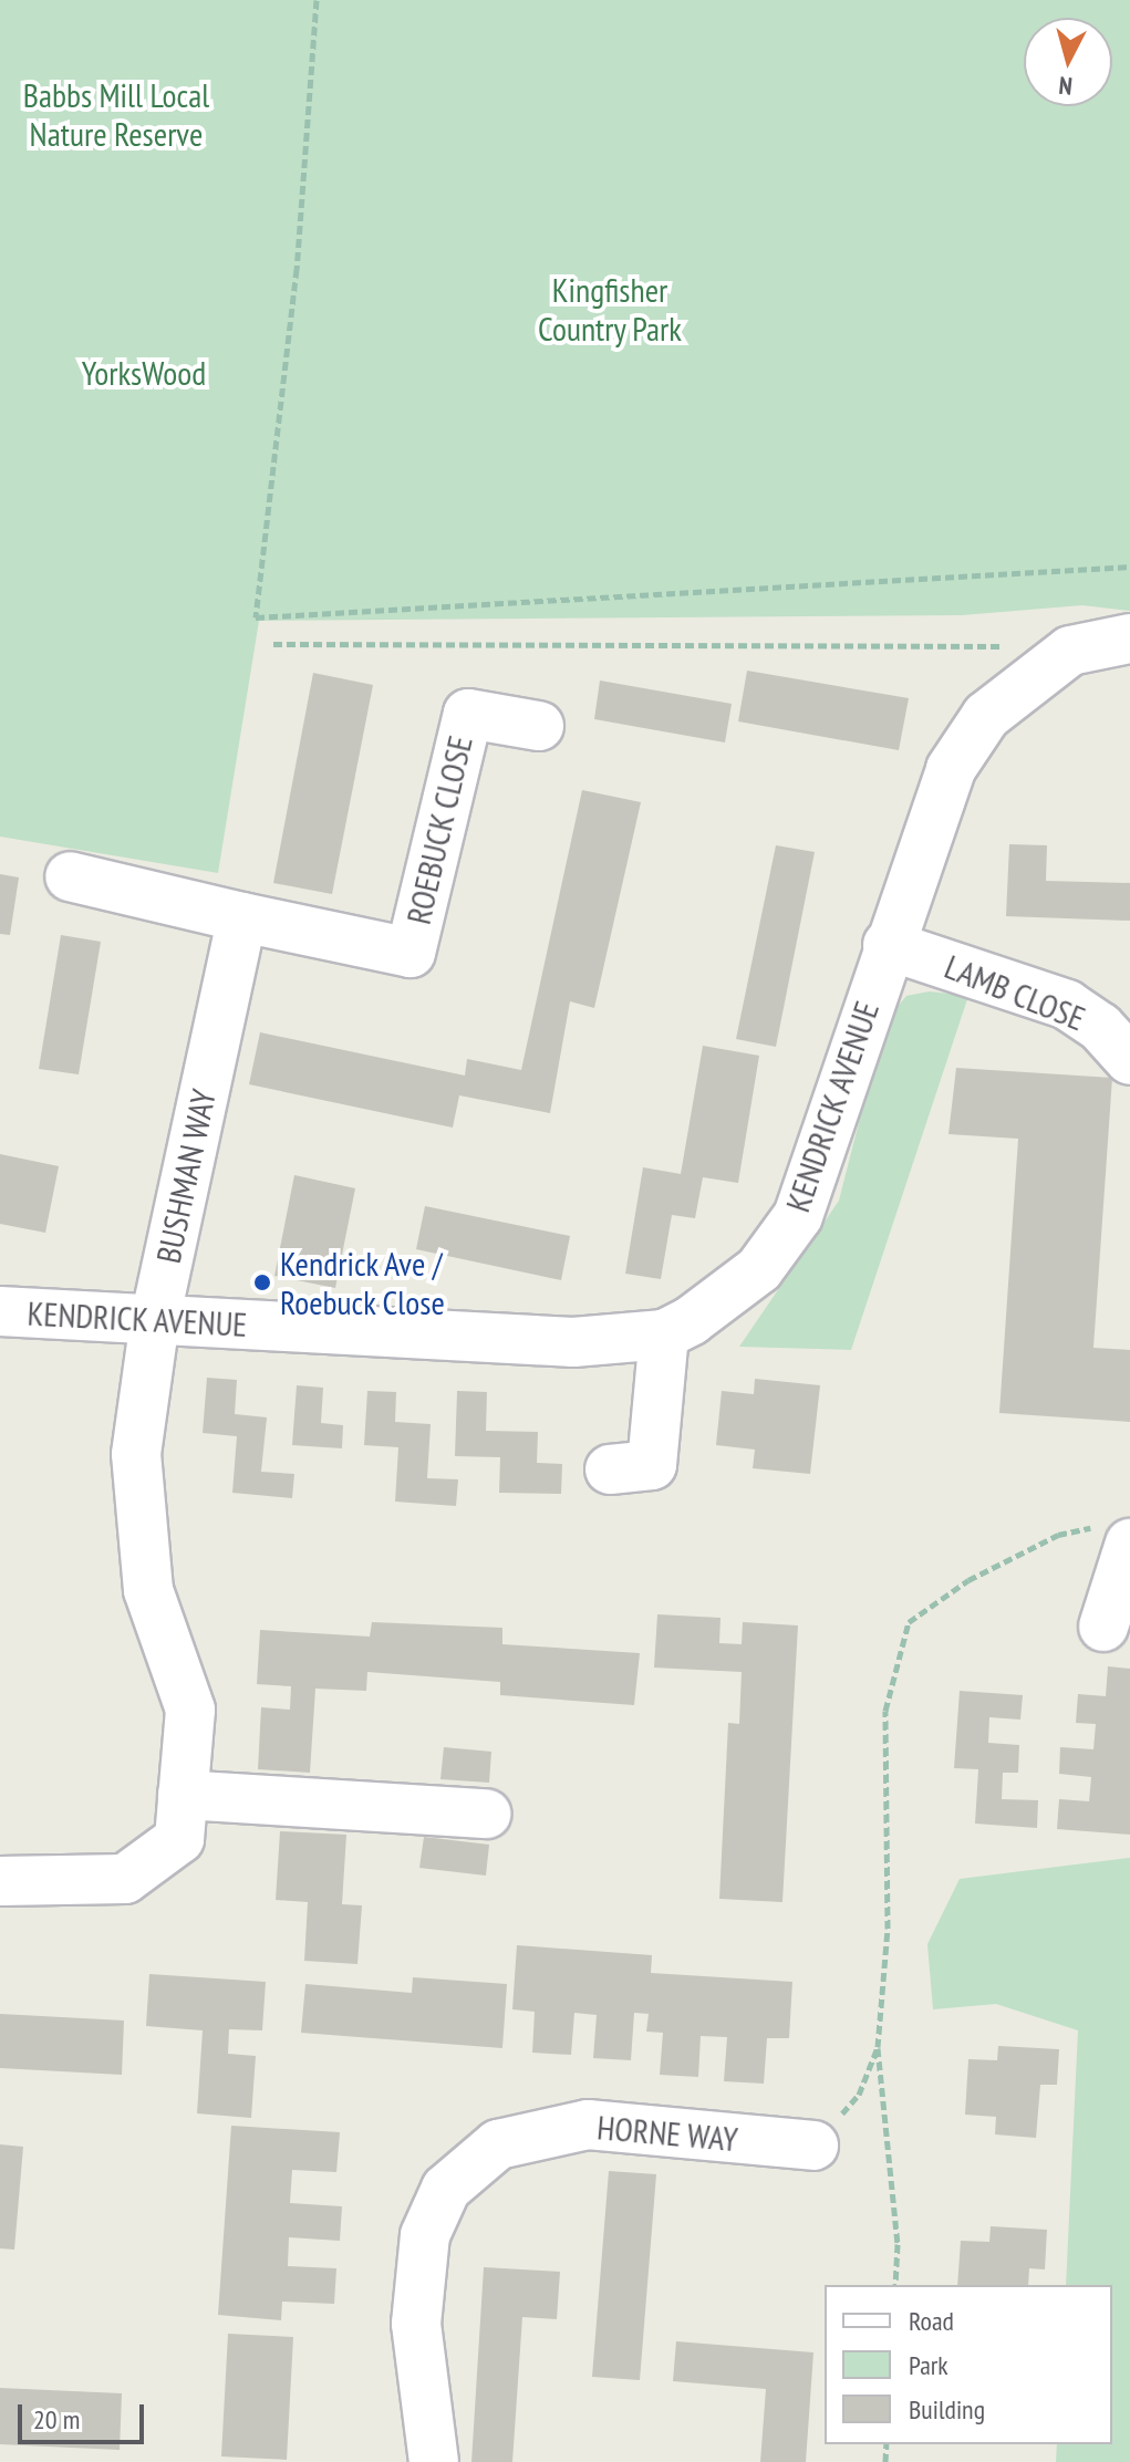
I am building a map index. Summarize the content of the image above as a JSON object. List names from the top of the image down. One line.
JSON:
{"streets":{"street":["ROEBUCK CLOSE","LAMB CLOSE","KENDRICK AVENUE","BUSHMAN WAY","HORNE WAY"]},"crossings":[["ROEBUCK CLOSE","BUSHMAN WAY"],["LAMB CLOSE","KENDRICK AVENUE"],["KENDRICK AVENUE","BUSHMAN WAY"]],"parks":["Babbs Mill Local Nature Reserve","Kingfisher Country Park","YorksWood"],"places":["Kendrick Ave / Roebuck Close"],"legend":["Road","Park","Building"],"scale_bar":"20 m","north":"bottom"}
